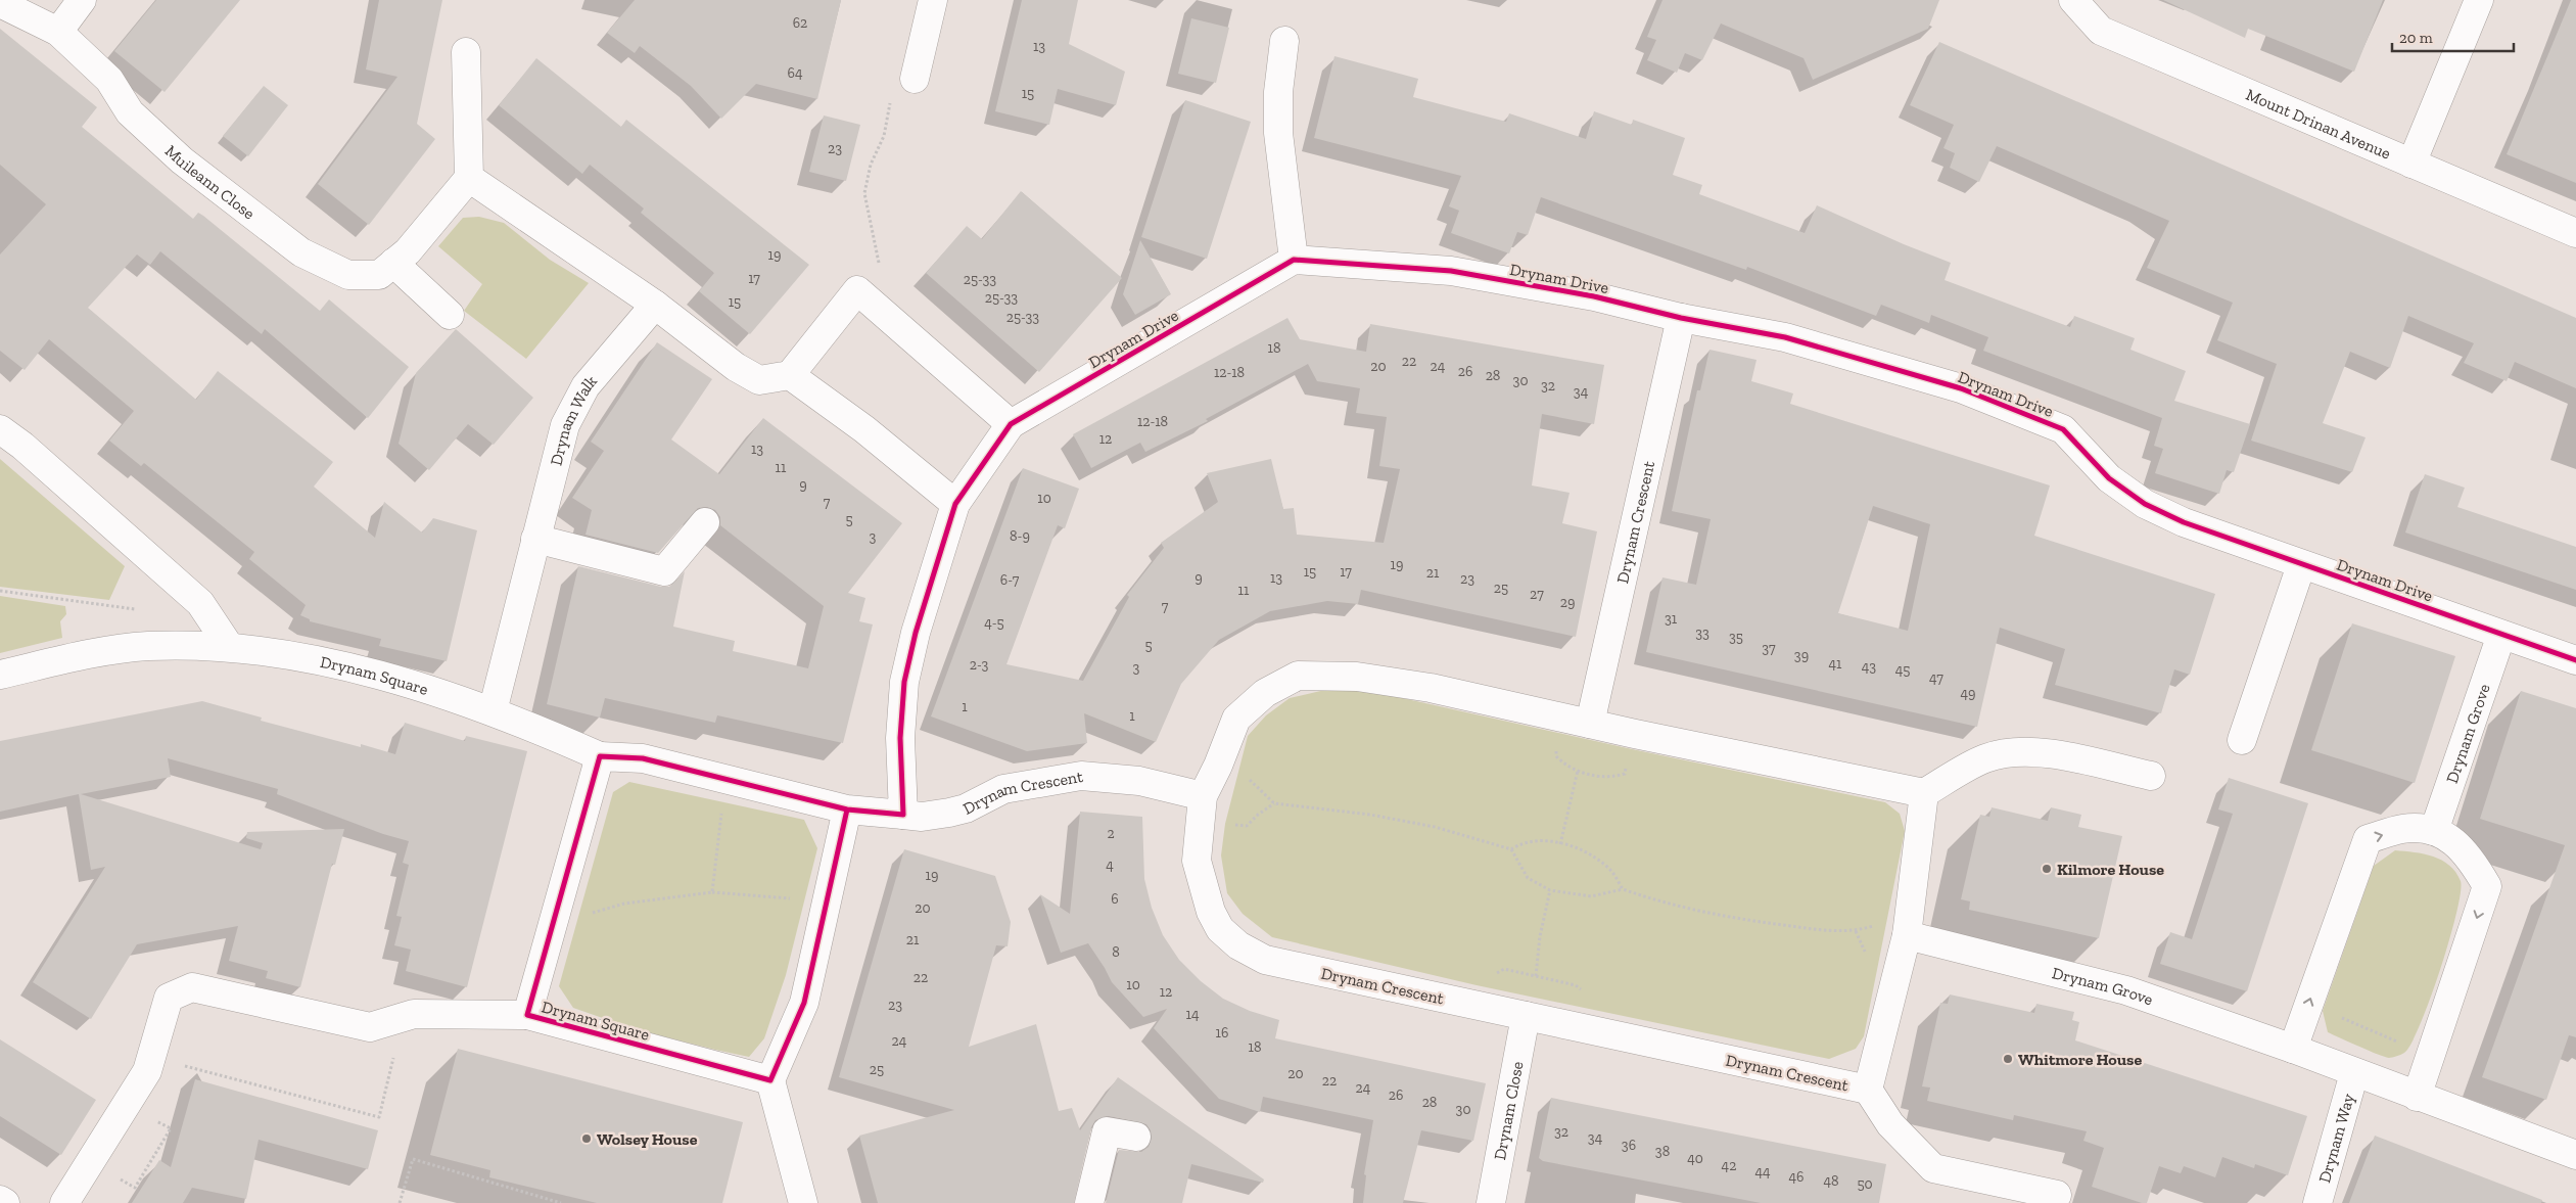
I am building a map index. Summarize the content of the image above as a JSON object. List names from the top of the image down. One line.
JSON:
{"streets":{"street":["Mount Drinan Avenue","Muileann Close","Drynam Drive","Drynam Walk","Drynam Crescent","Drynam Square","Drynam Grove","Drynam Close","Drynam Way"]},"crossings":[["Drynam Drive","Drynam Crescent"],["Drynam Drive","Drynam Grove"],["Drynam Walk","Drynam Square"],["Drynam Crescent","Drynam Grove"],["Drynam Crescent","Drynam Close"],["Drynam Grove","Drynam Way"]],"places":["Kilmore House","Whitmore House","Wolsey House"],"house_numbers":["62","13","64","15","23","19","17","25-33","25-33","15","25-33","18","22","20","24","26","12-18","28","30","32","34","12-18","12","13","11","9","10","7","5","8-9","3","19","15","17","21","9","13","23","6-7","25","11","27","29","7","31","4-5","33","35","5","37","39","41","2-3","43","3","45","47","49","1","1","2","4","19","6","20","21","8","22","10","12","23","14","16","24","18","25","20","22","24","26","28","30","32","34","36","38","40","42","44","46","48","50"],"scale_bar":"20 m"}
